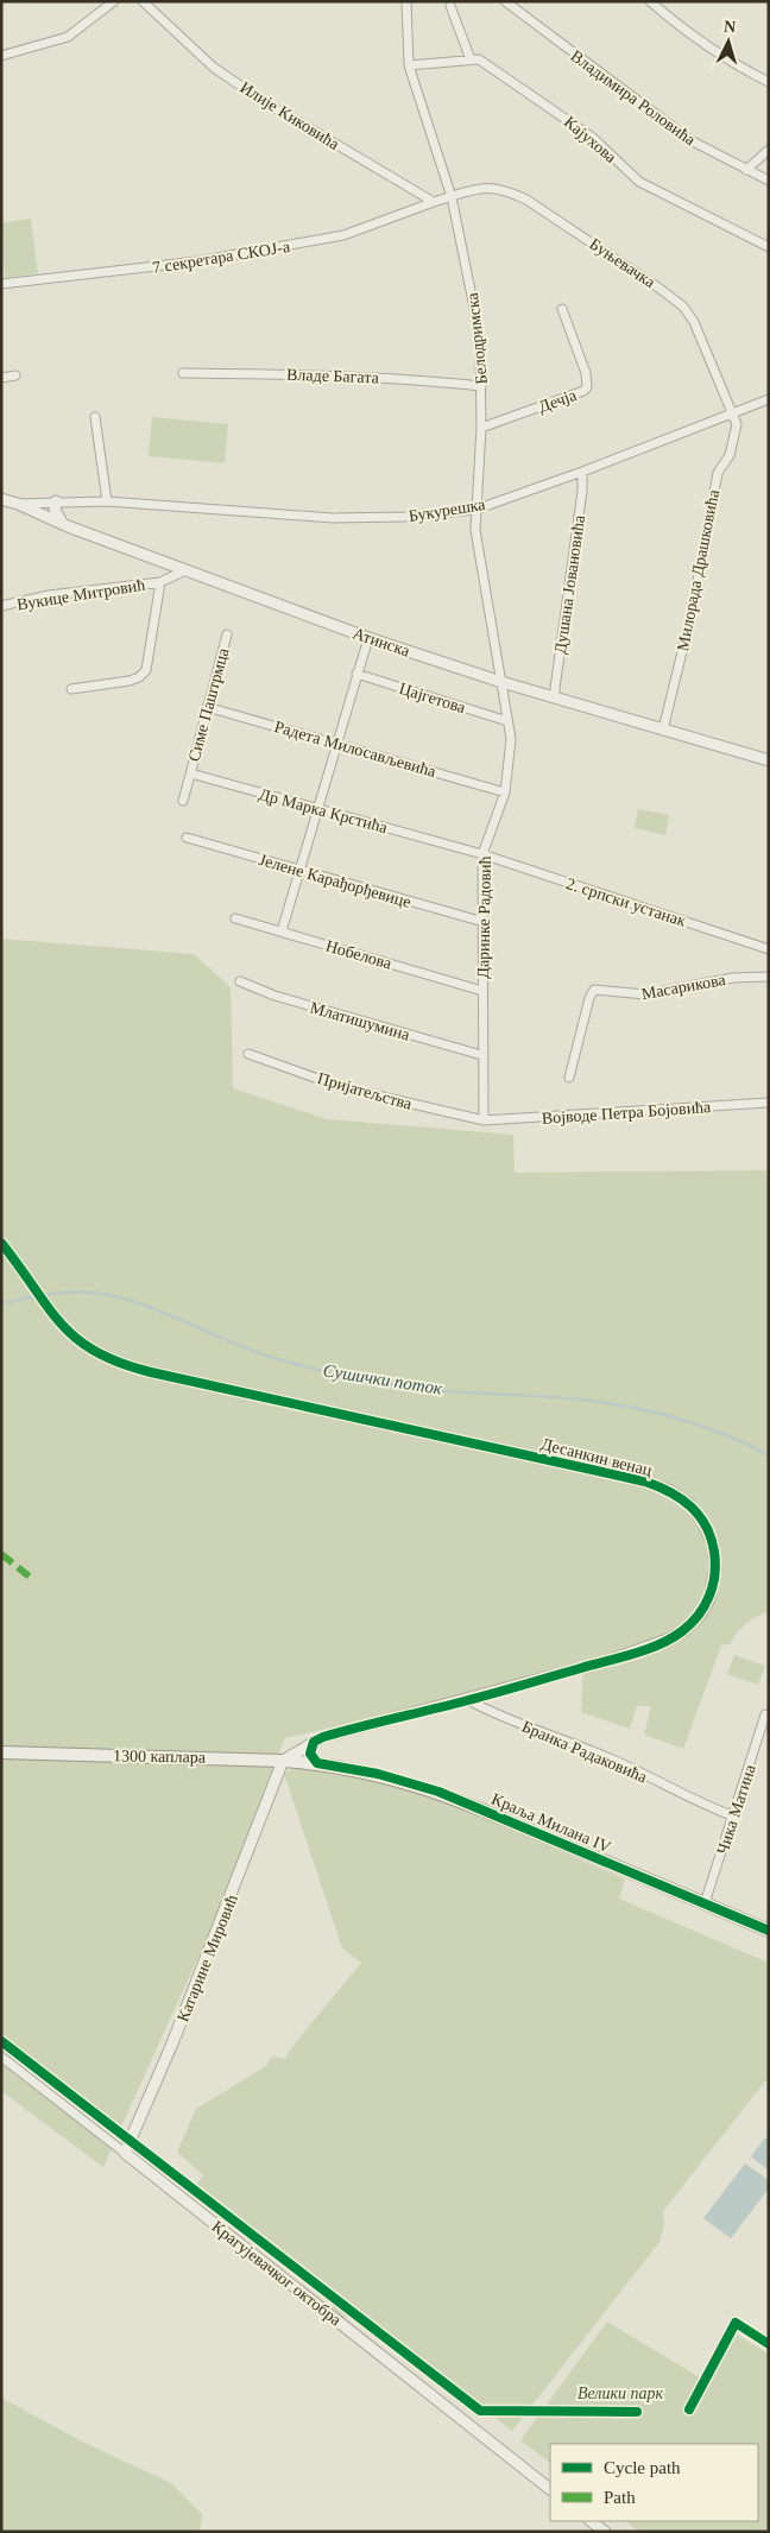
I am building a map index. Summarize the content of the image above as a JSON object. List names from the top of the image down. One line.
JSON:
{"streets":{"main road":["1300 каплара","Краља Милана IV"],"street":["Владимира Роловића","Илије Киковића","Кајухова","7 секретара СКОЈ-а","Буњевачка","Белодримска","Владе Багата","Дечја","Букурешка","Милорада Драшковића","Душана Јовановића","Вукице Митровић","Атинска","Цајгетова","Симе Паштрмца","Радета Милосављевића","Др Марка Крстића","Јелене Карађорђевице","2. српски устанак","Даринке Радовић","Нобелова","Масарикова","Млатишумина","Пријатељства","Војводе Петра Бојовића","Десанкин венац","Бранка Радаковића","Чика Матина","Катарине Мировић","Крагујевачког октобра"]},"crossings":[["Илије Киковића","7 секретара СКОЈ-а"],["Кајухова","Белодримска"],["Буњевачка","Белодримска"],["Буњевачка","Букурешка"],["Буњевачка","Милорада Драшковића"],["Белодримска","Владе Багата"],["Белодримска","Дечја"],["Белодримска","Букурешка"],["Белодримска","Атинска"],["Белодримска","Даринке Радовић"],["Букурешка","Милорада Драшковића"],["Букурешка","Душана Јовановића"],["Букурешка","Атинска"],["Милорада Драшковића","Атинска"],["Душана Јовановића","Атинска"],["Вукице Митровић","Атинска"],["Атинска","Даринке Радовић"],["Цајгетова","Даринке Радовић"],["Симе Паштрмца","Радета Милосављевића"],["Симе Паштрмца","Др Марка Крстића"],["Радета Милосављевића","Даринке Радовић"],["Др Марка Крстића","2. српски устанак"],["Др Марка Крстића","Даринке Радовић"],["Јелене Карађорђевице","Даринке Радовић"],["2. српски устанак","Даринке Радовић"],["Даринке Радовић","Нобелова"],["Даринке Радовић","Млатишумина"],["Даринке Радовић","Пријатељства"],["Даринке Радовић","Војводе Петра Бојовића"],["Пријатељства","Војводе Петра Бојовића"],["Десанкин венац","Бранка Радаковића"],["Десанкин венац","1300 каплара"],["Десанкин венац","Катарине Мировић"],["Бранка Радаковића","Чика Матина"],["1300 каплара","Краља Милана IV"],["1300 каплара","Катарине Мировић"],["Чика Матина","Краља Милана IV"],["Катарине Мировић","Крагујевачког октобра"]],"water":["Сушички поток"],"parks":["Велики парк"],"legend":["Cycle path","Path"],"north":"top"}
